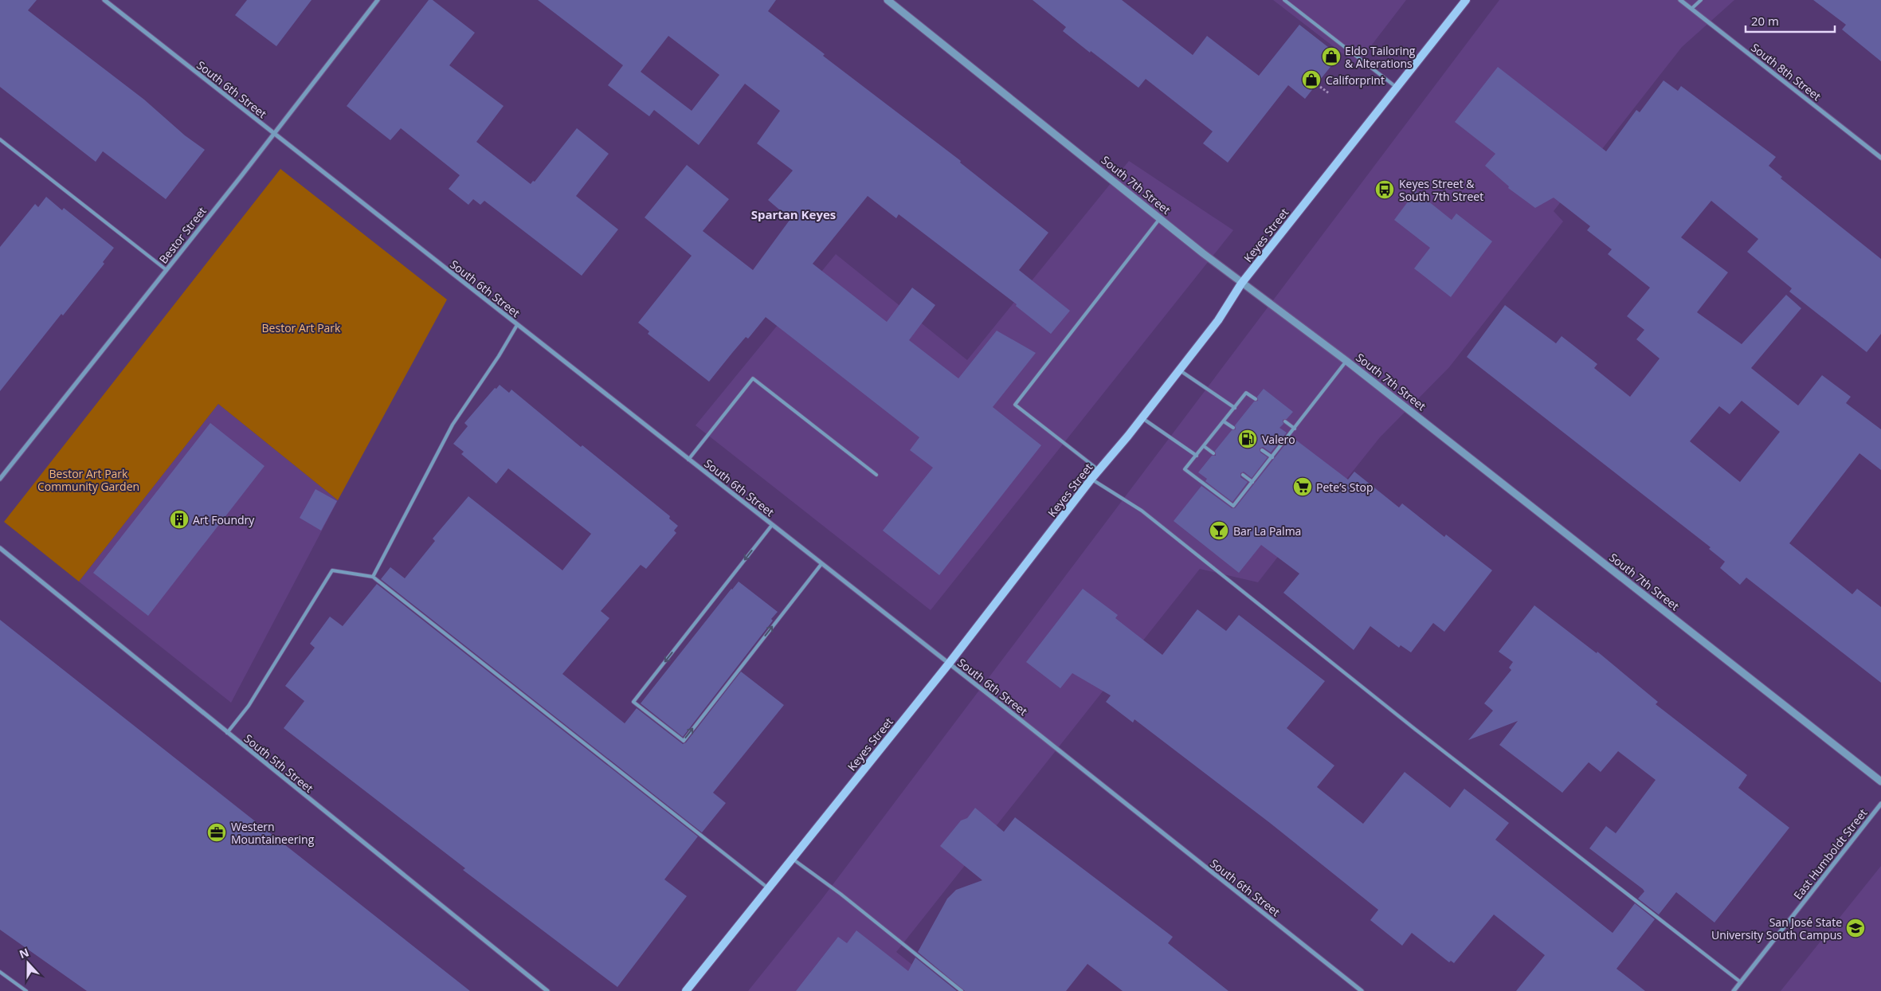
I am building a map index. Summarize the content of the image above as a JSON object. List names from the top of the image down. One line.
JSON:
{"streets":{"main road":["Keyes Street"],"street":["South 8th Street","South 6th Street","South 7th Street","Bestor Street","South 5th Street","East Humboldt Street"]},"crossings":[["South 6th Street","Bestor Street"],["South 6th Street","Keyes Street"],["South 7th Street","Keyes Street"]],"districts":["Spartan Keyes"],"parks":["Bestor Art Park","Bestor Art Park Community Garden"],"places":{"shop":["Eldo Tailoring & Alterations","Califorprint"],"bus stop":["Keyes Street & South 7th Street"],"fuel station":["Valero"],"supermarket":["Pete’s Stop"],"building":["Art Foundry"],"bar":["Bar La Palma"],"office":["Western Mountaineering"],"school or university":["San José State University South Campus"]},"scale_bar":"20 m","north":"top"}
